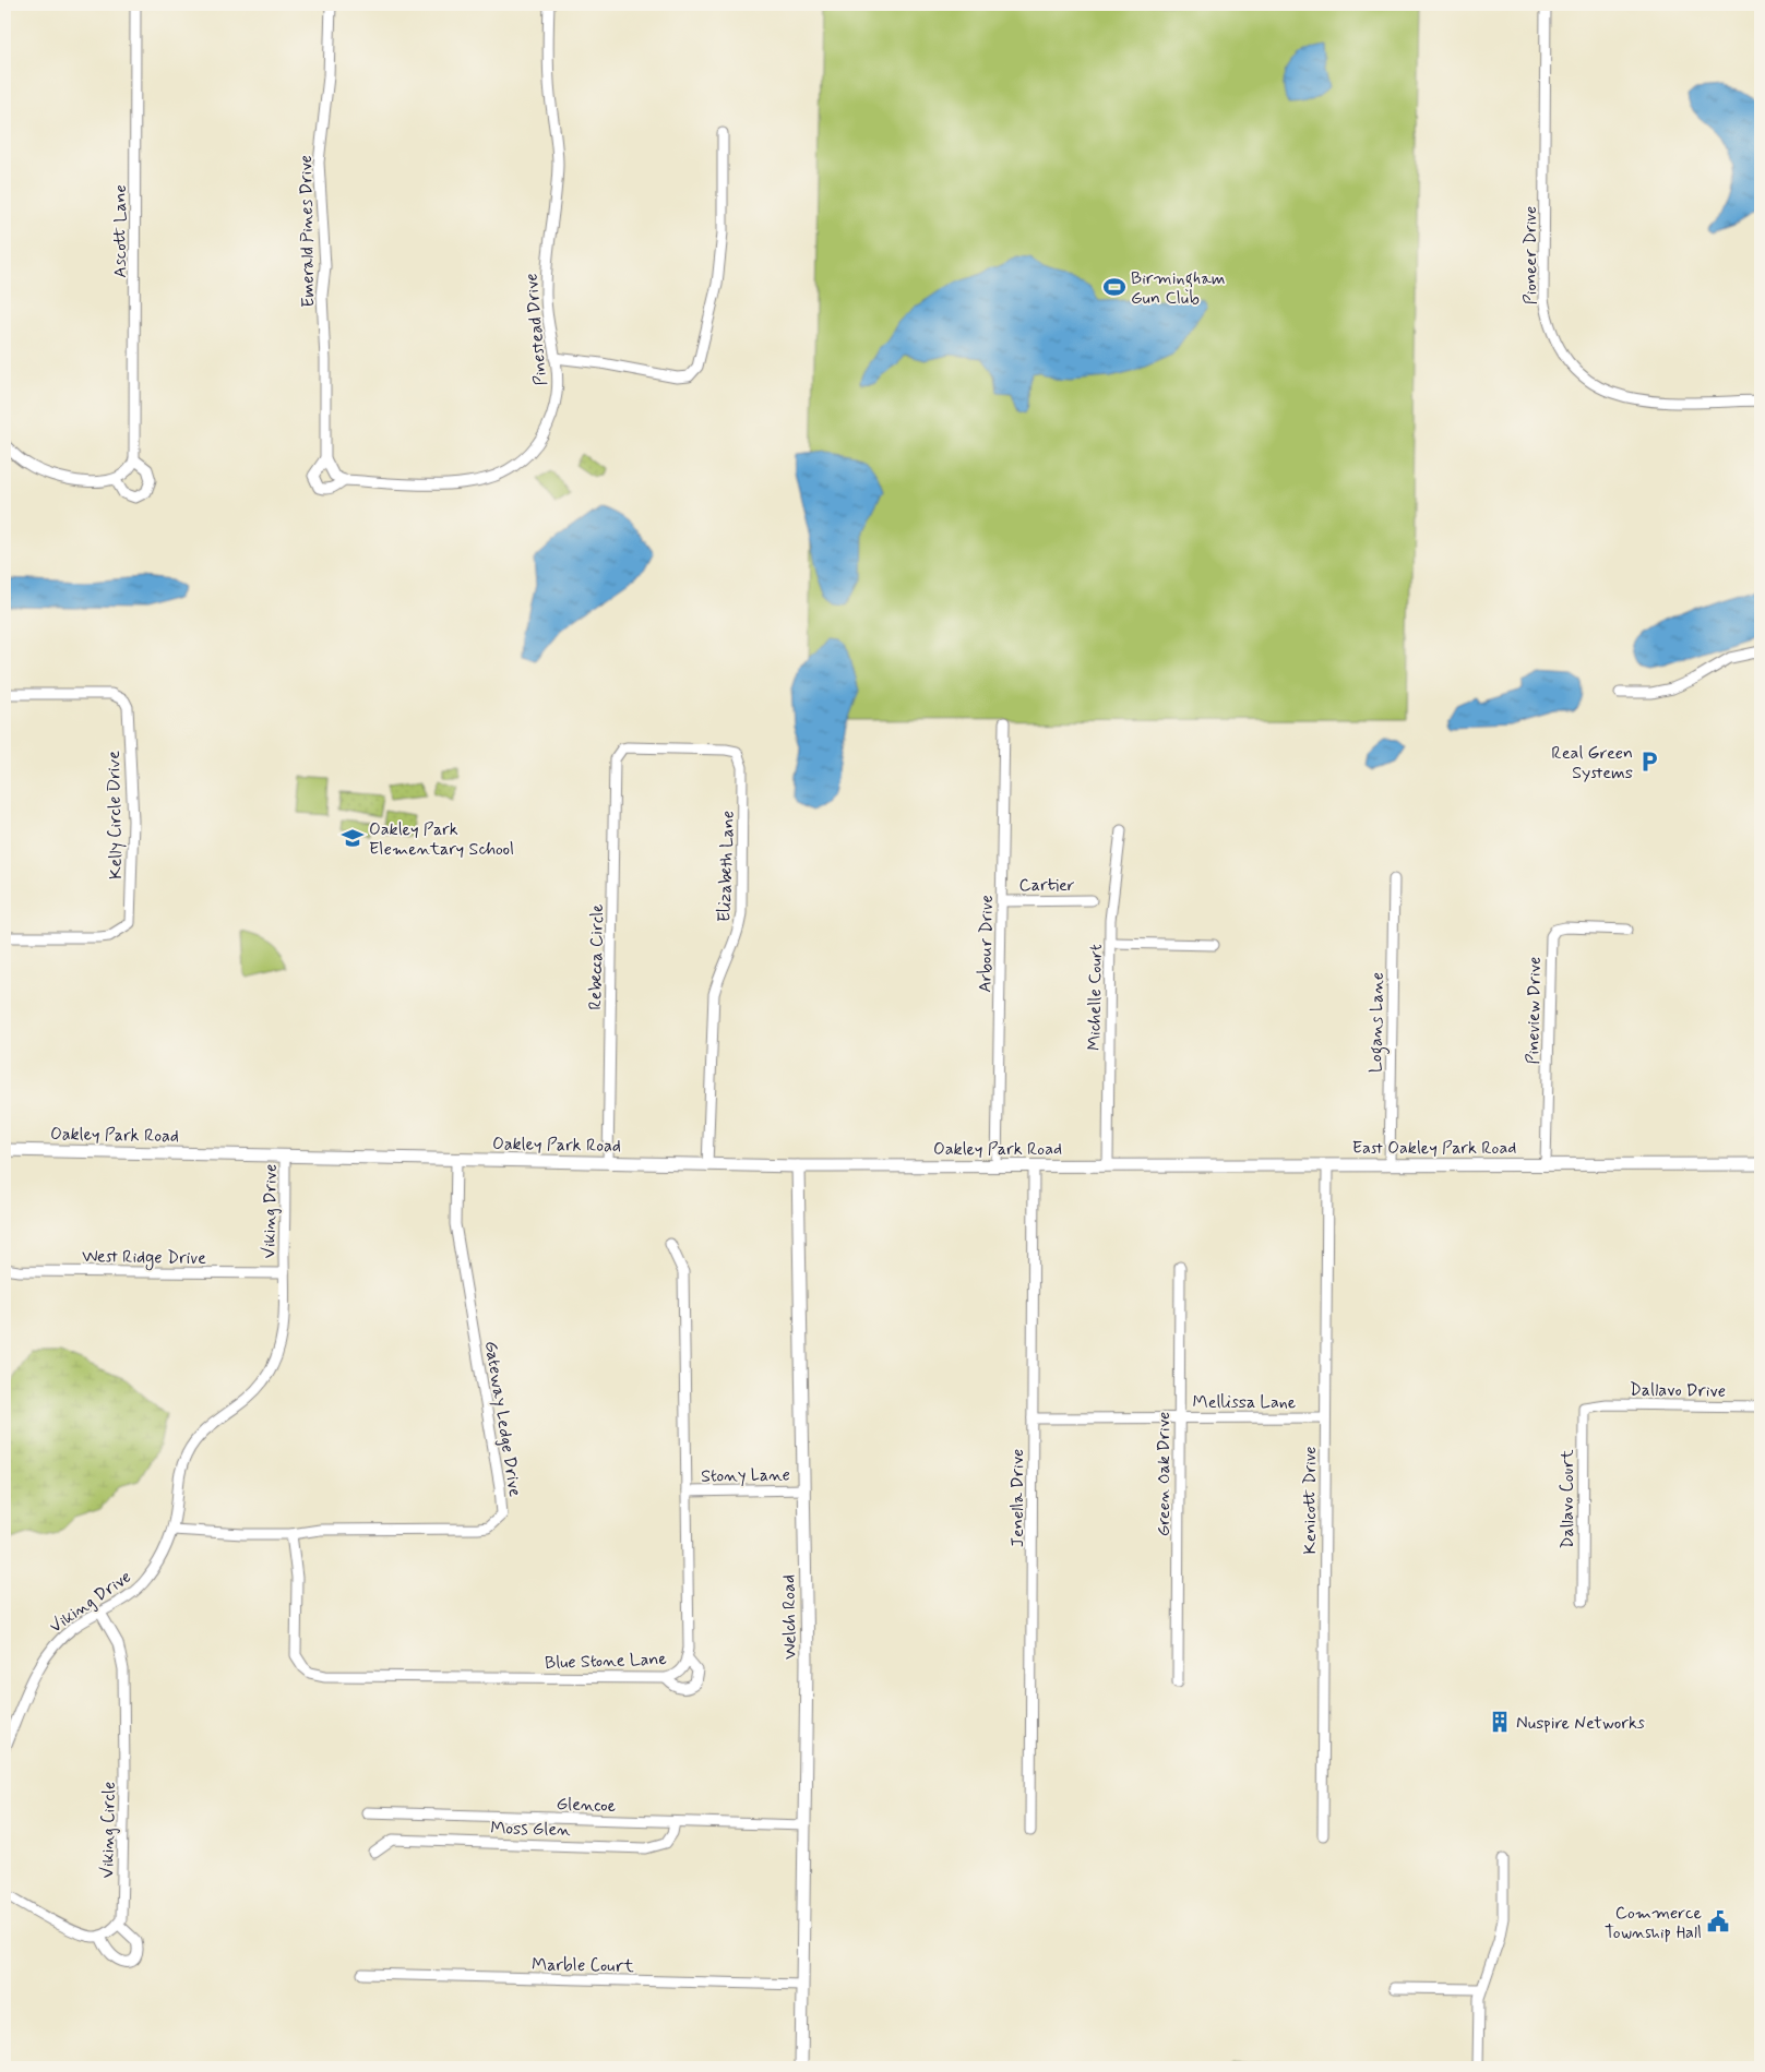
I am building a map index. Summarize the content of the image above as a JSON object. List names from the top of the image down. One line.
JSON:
{"streets":{"street":["Ascott Lane","Emerald Pines Drive","Pioneer Drive","Pinestead Drive","Kelly Circle Drive","Elizabeth Lane","Cartier","Arbour Drive","Rebecca Circle","Michelle Court","Pineview Drive","Logans Lane","Oakley Park Road","East Oakley Park Road","Viking Drive","West Ridge Drive","Dallavo Drive","Mellissa Lane","Gateway Ledge Drive","Stony Lane","Green Oak Drive","Jenella Drive","Dallavo Court","Kenicott Drive","Welch Road","Blue Stone Lane","Glencoe","Moss Glen","Viking Circle","Marble Court"]},"crossings":[["Emerald Pines Drive","Pinestead Drive"],["Elizabeth Lane","Rebecca Circle"],["Elizabeth Lane","Oakley Park Road"],["Cartier","Arbour Drive"],["Arbour Drive","Oakley Park Road"],["Rebecca Circle","Oakley Park Road"],["Michelle Court","Oakley Park Road"],["Michelle Court","East Oakley Park Road"],["Pineview Drive","East Oakley Park Road"],["Logans Lane","East Oakley Park Road"],["Oakley Park Road","East Oakley Park Road"],["Oakley Park Road","Viking Drive"],["Oakley Park Road","Gateway Ledge Drive"],["Oakley Park Road","Jenella Drive"],["Oakley Park Road","Welch Road"],["East Oakley Park Road","Kenicott Drive"],["Viking Drive","West Ridge Drive"],["Viking Drive","Gateway Ledge Drive"],["Viking Drive","Viking Circle"],["Dallavo Drive","Dallavo Court"],["Mellissa Lane","Green Oak Drive"],["Mellissa Lane","Jenella Drive"],["Mellissa Lane","Kenicott Drive"],["Gateway Ledge Drive","Blue Stone Lane"],["Stony Lane","Welch Road"],["Stony Lane","Blue Stone Lane"],["Welch Road","Glencoe"],["Welch Road","Marble Court"],["Glencoe","Moss Glen"]],"places":{"sports":["Birmingham Gun Club"],"parking":["Real Green Systems"],"school or university":["Oakley Park Elementary School"],"building":["Nuspire Networks"],"public building":["Commerce Township Hall"]}}
